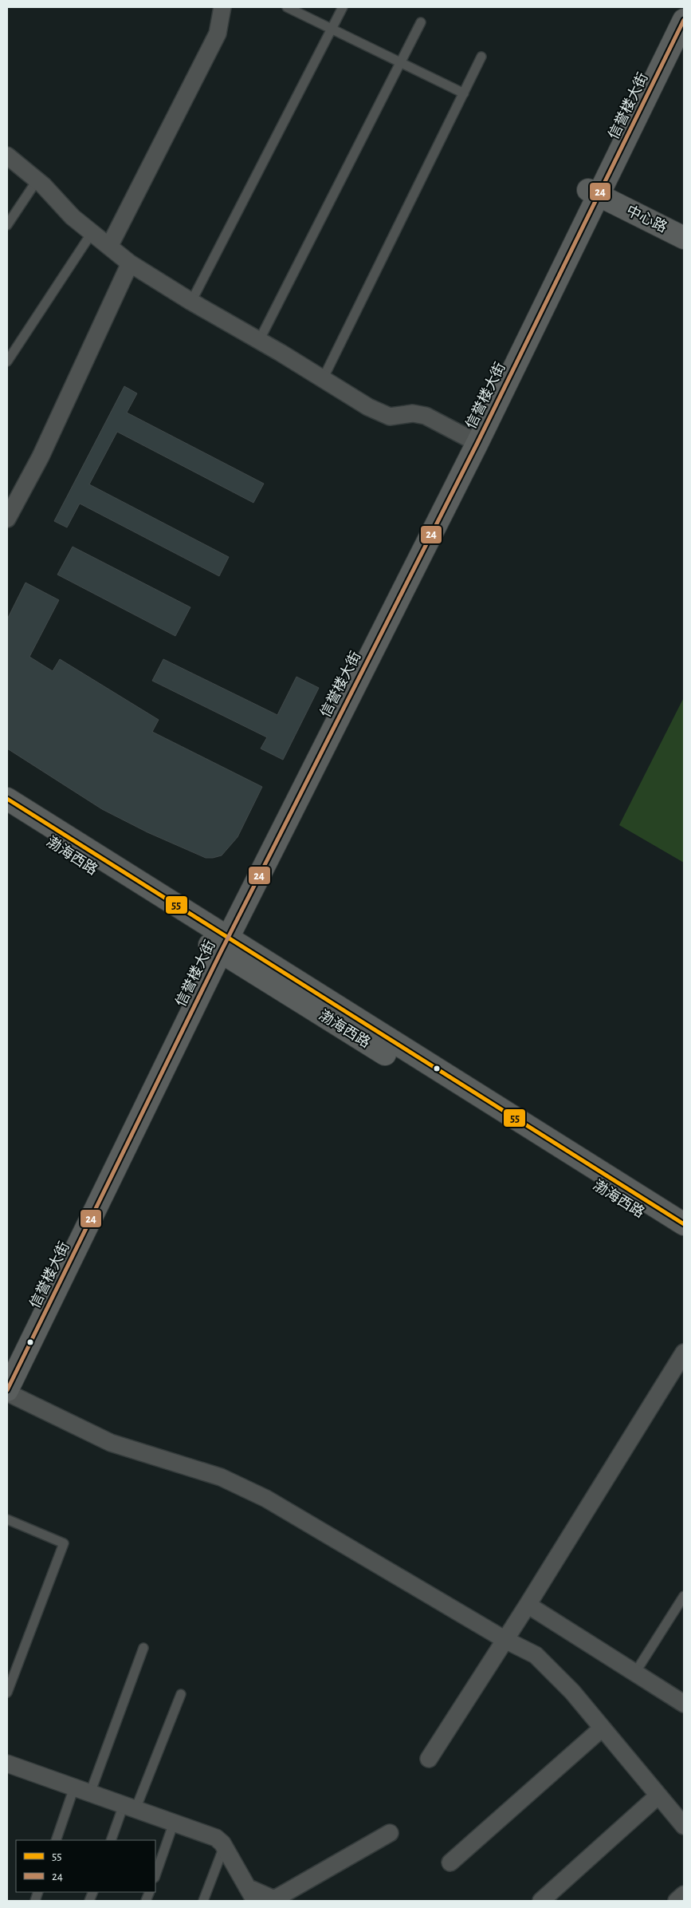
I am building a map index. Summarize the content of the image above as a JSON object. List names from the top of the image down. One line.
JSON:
{"streets":{"street":["信誉楼大街","中心路","渤海西路"]},"crossings":[["信誉楼大街","中心路"],["信誉楼大街","渤海西路"]],"lines":["transit line 24","transit line 55"],"legend":["55","24"]}
